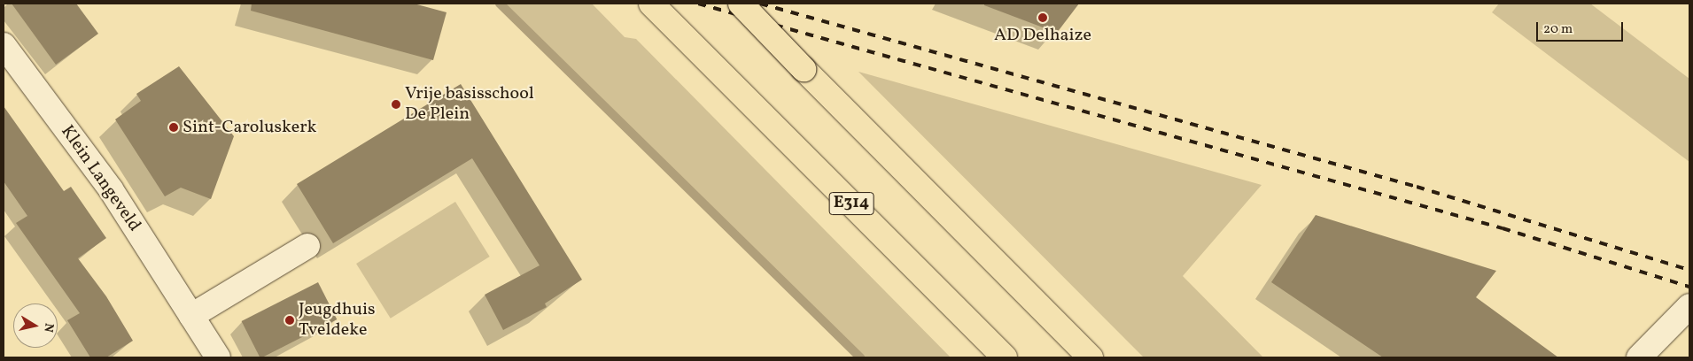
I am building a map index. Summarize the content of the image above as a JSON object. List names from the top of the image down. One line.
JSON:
{"streets":{"highway":["E314"],"street":["Klein Langeveld"]},"places":["AD Delhaize","Vrije basisschool De Plein","Sint-Caroluskerk","Jeugdhuis Tveldeke"],"scale_bar":"20 m","north":"right"}
